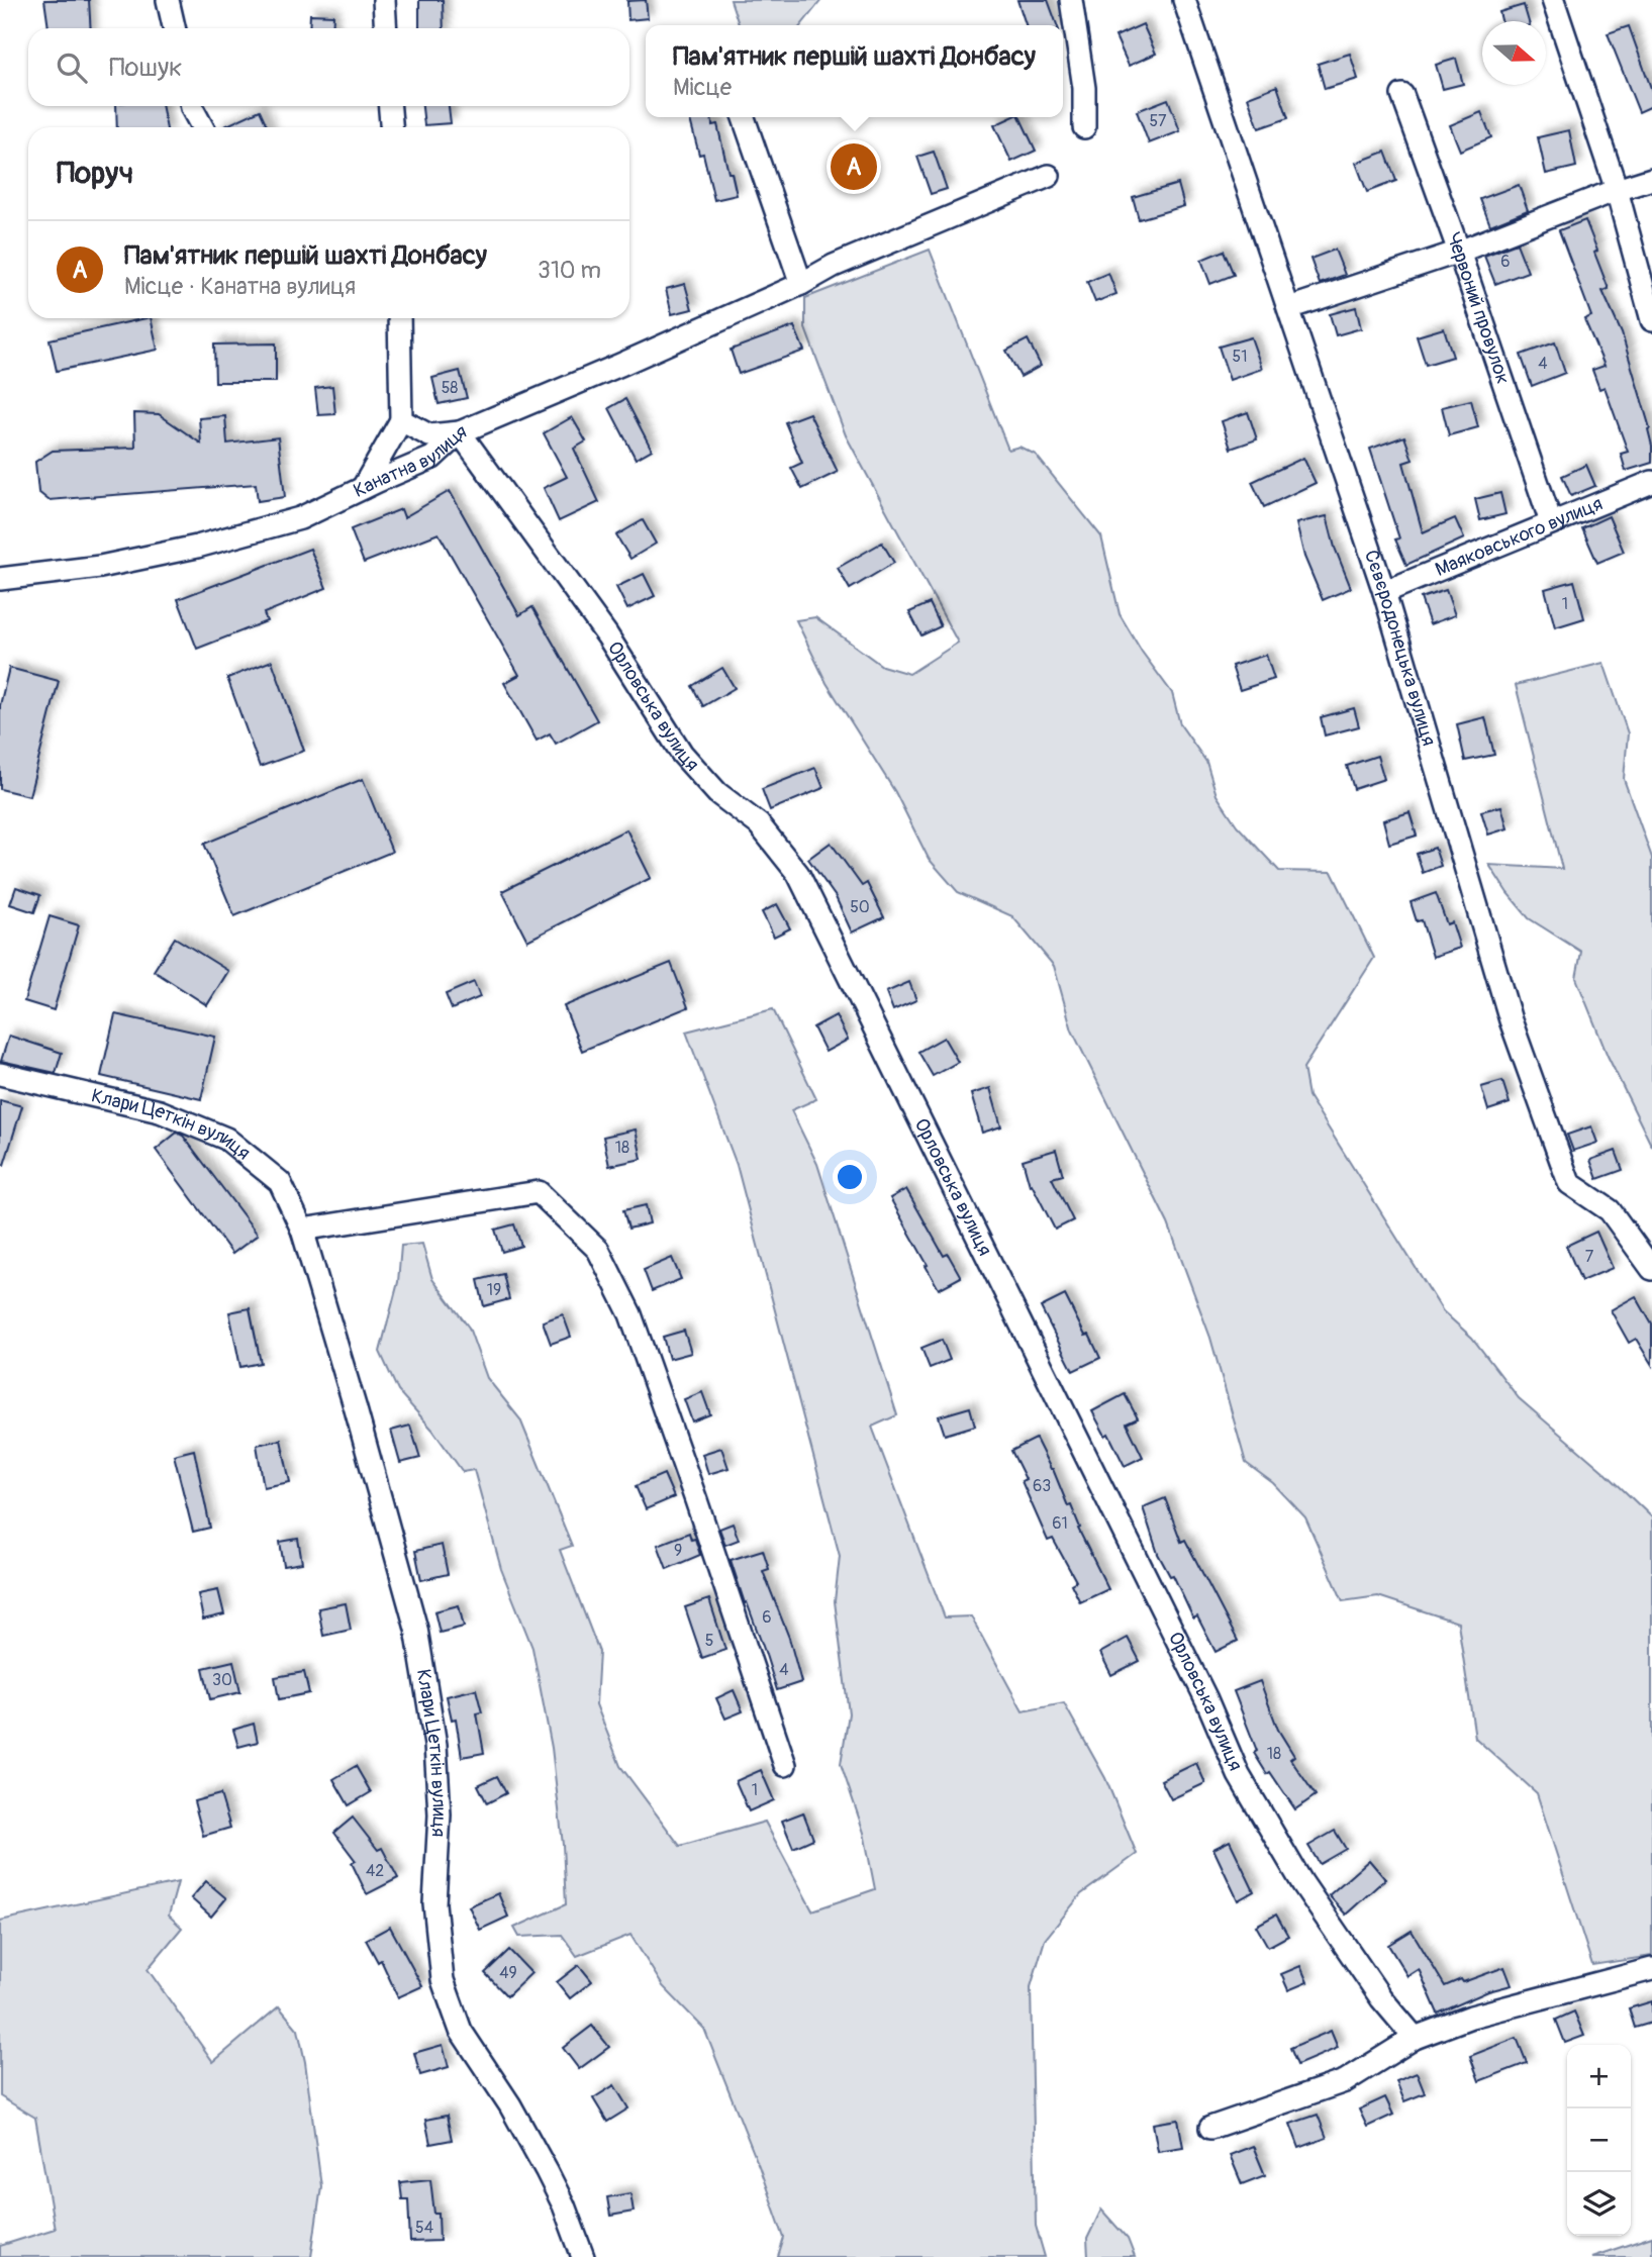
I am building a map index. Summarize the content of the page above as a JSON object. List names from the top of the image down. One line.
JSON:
{"streets":{"street":["Червоний провулок","Канатна вулиця","Маяковського вулиця","Сєвєродонецька вулиця","Орловська вулиця","Клари Цеткін вулиця"]},"crossings":[["Червоний провулок","Маяковського вулиця"],["Канатна вулиця","Орловська вулиця"],["Маяковського вулиця","Сєвєродонецька вулиця"]],"house_numbers":["57","6","51","4","58","1","50","18","7","19","63","61","9","6","5","4","30","18","1","42","49","54"],"north":"right","page":{"popup":["Пам'ятник першій шахті Донбасу","Місце"],"search":"Пошук","heading":"Поруч","pins":"A","list":[{"mark":"A","name":"Пам'ятник першій шахті Донбасу","note":"Місце · Канатна вулиця","value":"310 m"}],"map_buttons":["+","−"]}}
